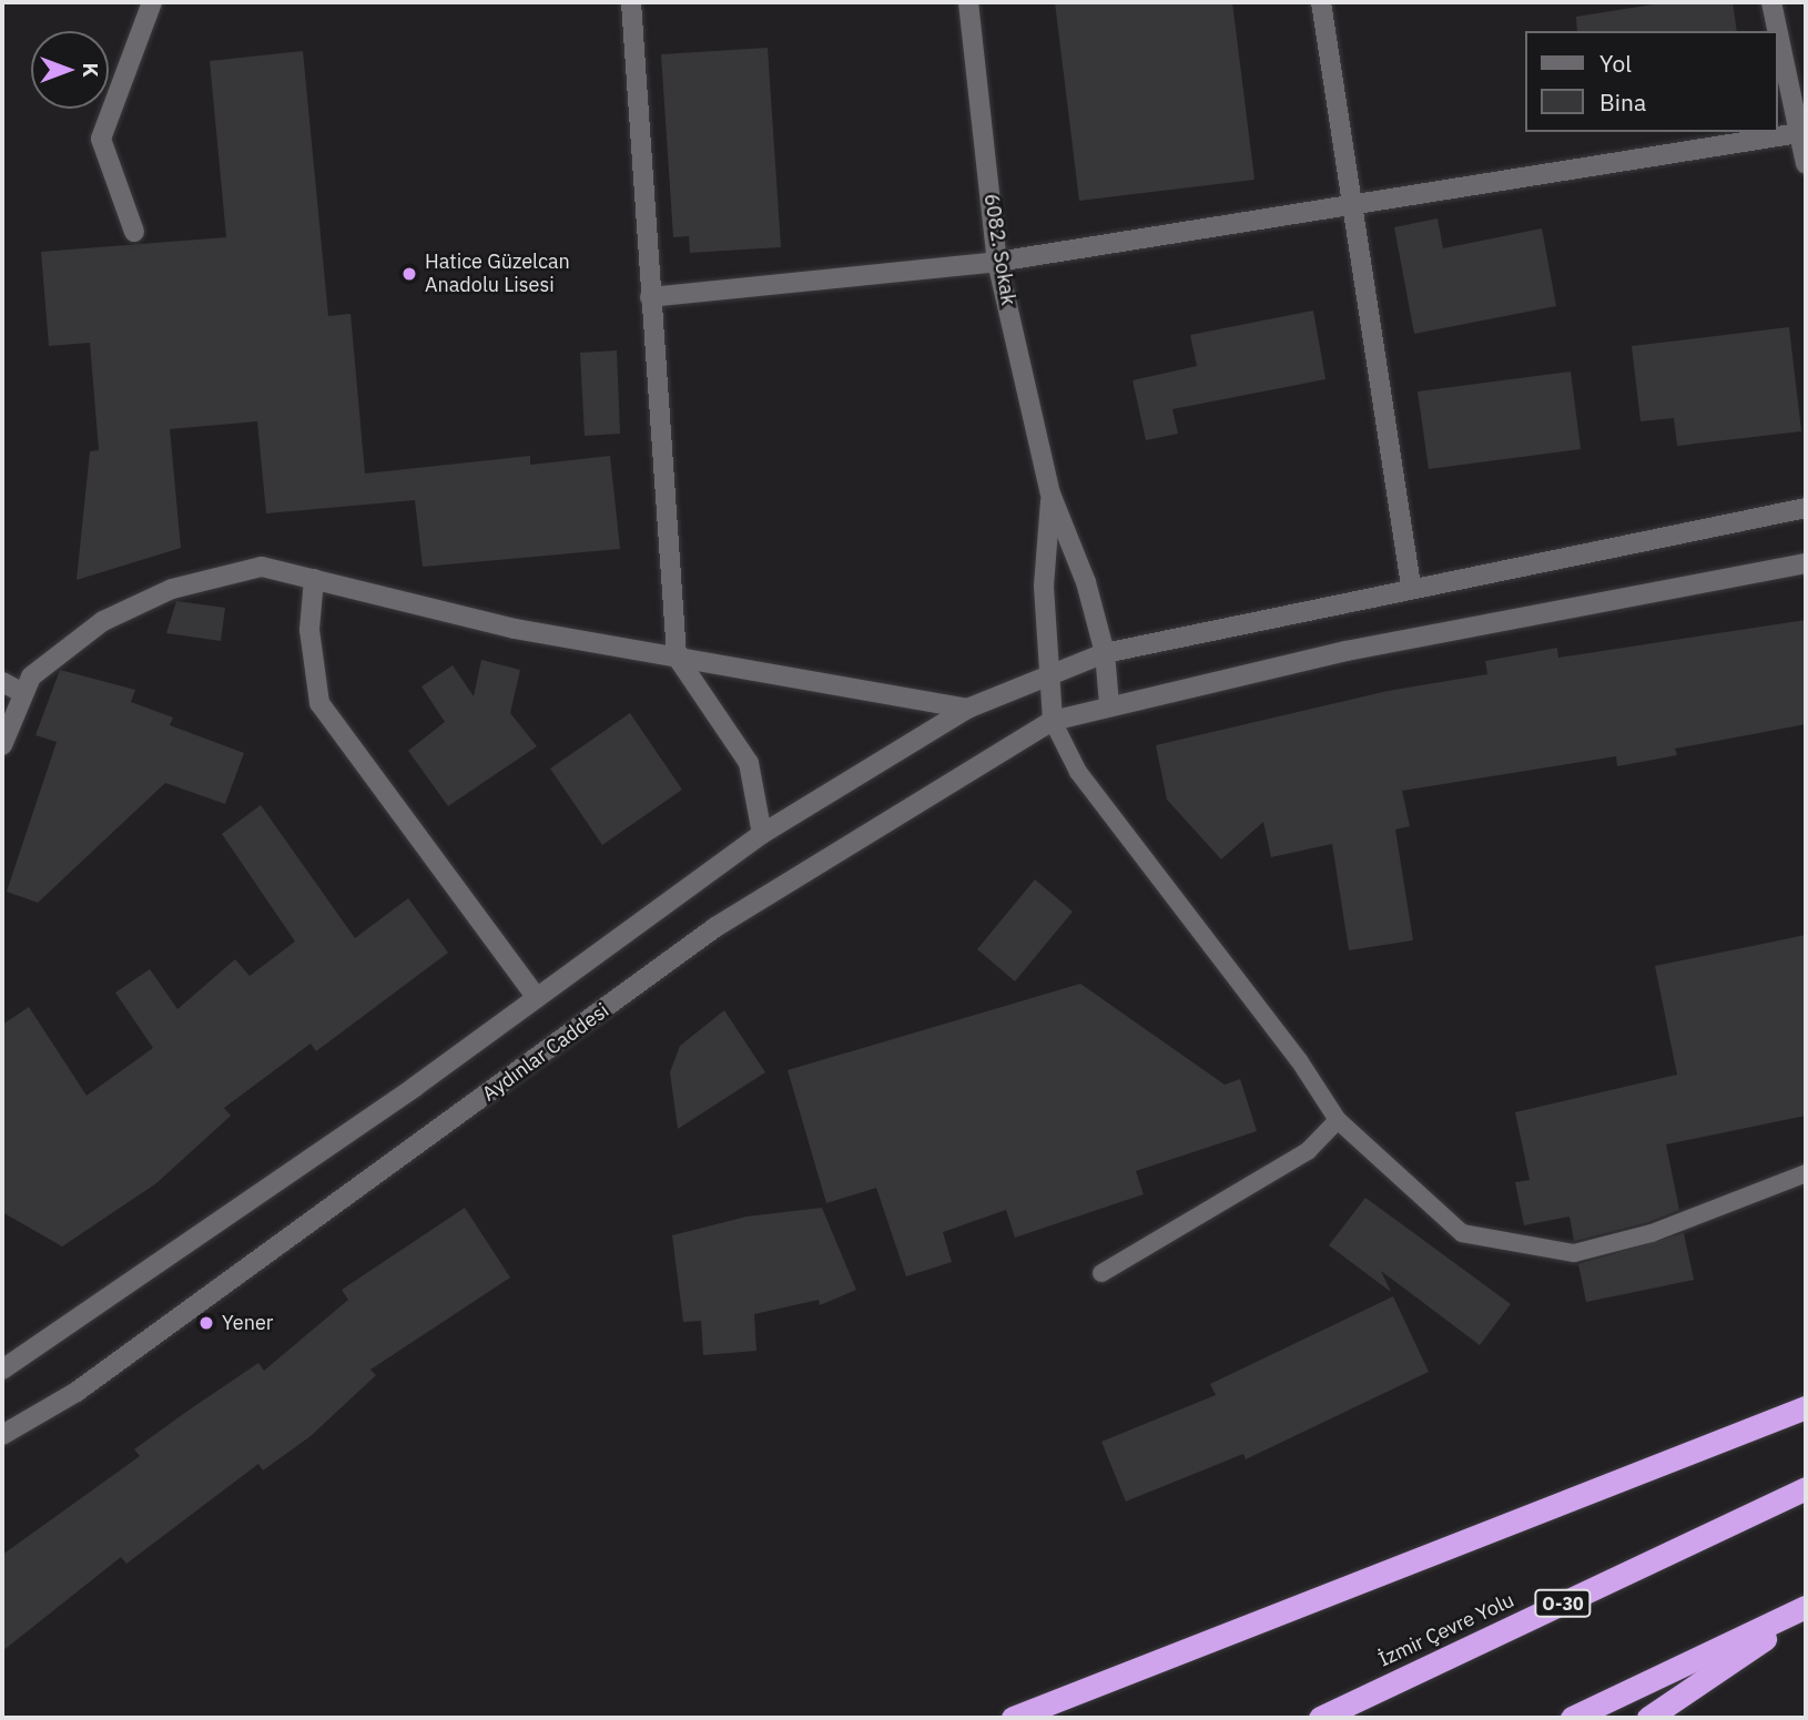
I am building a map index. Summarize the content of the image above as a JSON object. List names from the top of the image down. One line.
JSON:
{"streets":{"highway":["O-30","İzmir Çevre Yolu"],"street":["6082. Sokak","Aydınlar Caddesi"]},"places":["Hatice Güzelcan Anadolu Lisesi","Yener"],"legend":["Yol","Bina"],"north":"right"}
